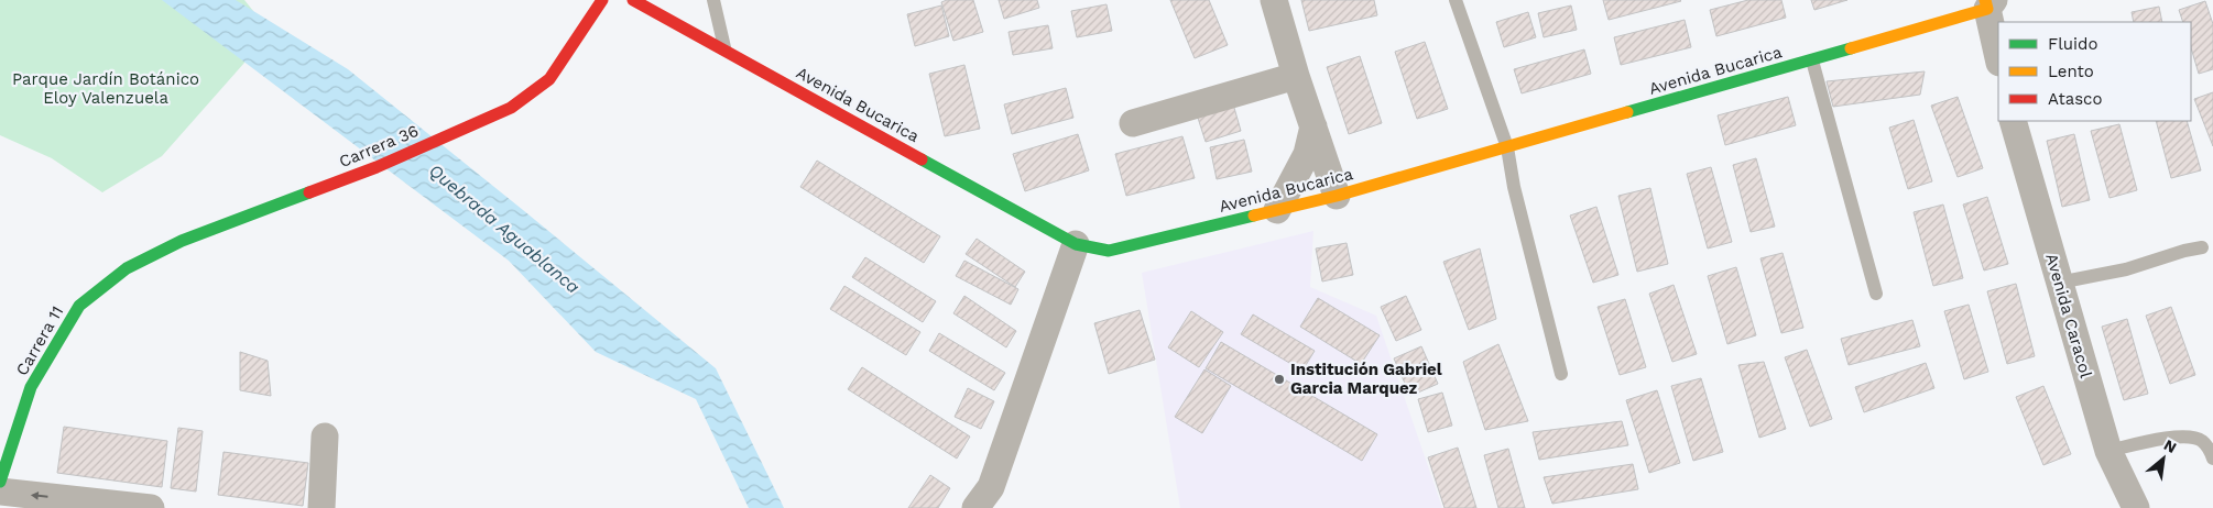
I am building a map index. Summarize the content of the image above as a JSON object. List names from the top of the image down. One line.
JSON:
{"streets":{"main road":["Avenida Bucarica","Carrera 36","Carrera 11"],"street":["Avenida Caracol"]},"crossings":[["Carrera 36","Carrera 11"]],"water":["Quebrada Aguablanca"],"parks":["Parque Jardín Botánico Eloy Valenzuela"],"places":["Institución Gabriel Garcia Marquez"],"legend":["Fluido","Lento","Atasco"],"north":"top right"}
